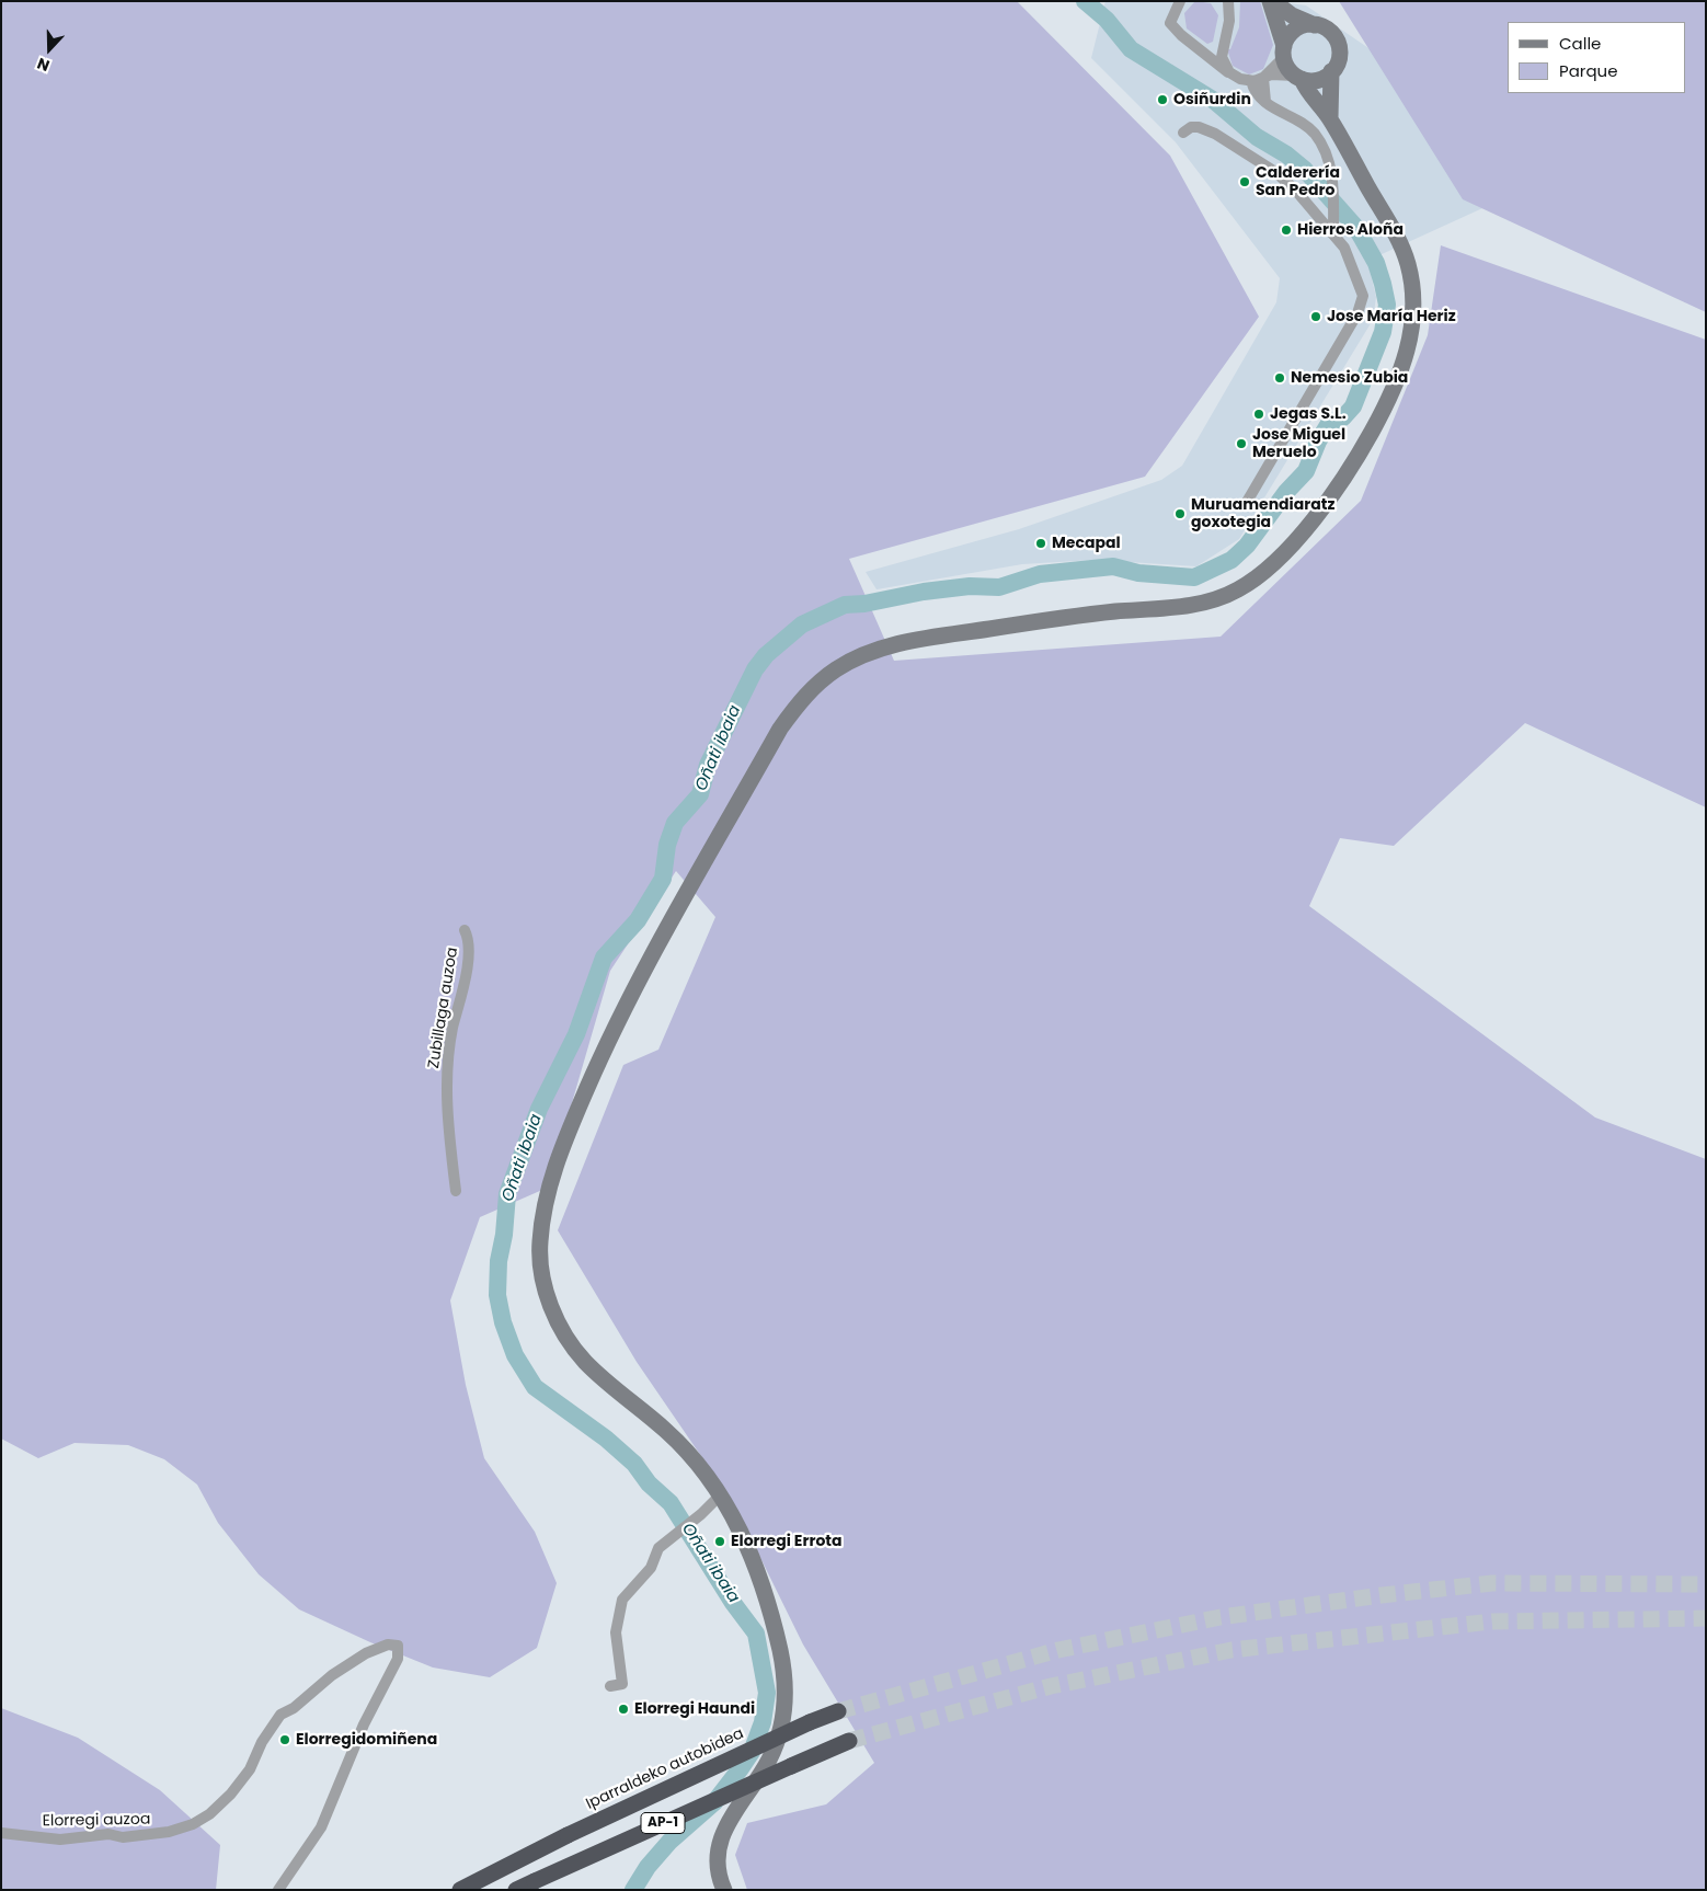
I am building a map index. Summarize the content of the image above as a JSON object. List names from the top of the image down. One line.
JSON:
{"streets":{"highway":["Iparraldeko autobidea","AP-1"],"street":["Zubillaga auzoa","Elorregi auzoa"]},"water":["Oñati ibaia"],"places":["Osiñurdin","Calderería San Pedro","Hierros Aloña","Jose María Heriz","Nemesio Zubia","Jegas S.L.","Jose Miguel Meruelo","Muruamendiaratz goxotegia","Mecapal","Elorregi Errota","Elorregi Haundi","Elorregidomiñena"],"legend":["Calle","Parque"],"north":"bottom"}
